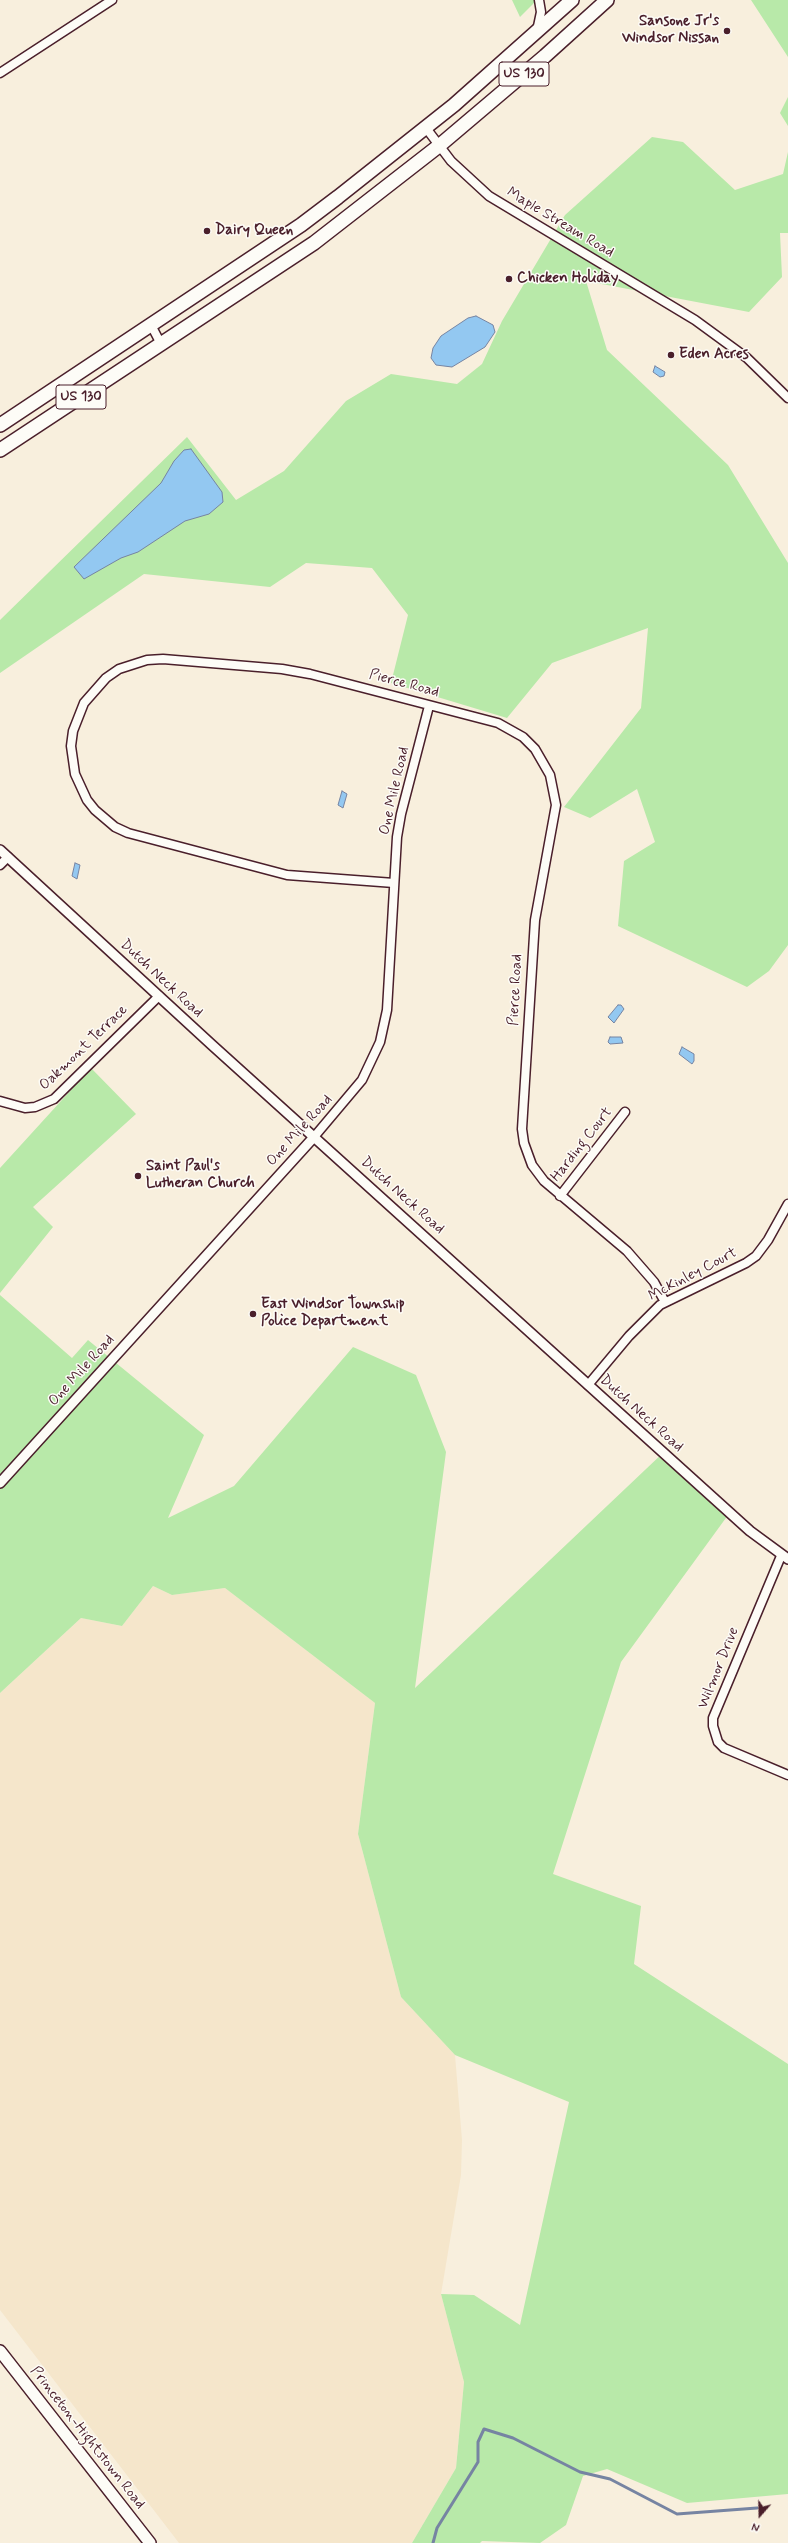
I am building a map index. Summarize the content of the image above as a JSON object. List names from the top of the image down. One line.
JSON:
{"streets":{"highway":["US 130"],"main road":["Princeton-Hightstown Road"],"street":["Maple Stream Road","Pierce Road","One Mile Road","Dutch Neck Road","Oakmont Terrace","Harding Court","McKinley Court","Wilmor Drive"]},"crossings":[["US 130","Maple Stream Road"],["Pierce Road","One Mile Road"],["Pierce Road","Harding Court"],["Pierce Road","McKinley Court"],["One Mile Road","Dutch Neck Road"],["Dutch Neck Road","Oakmont Terrace"],["Dutch Neck Road","McKinley Court"],["Dutch Neck Road","Wilmor Drive"]],"places":["Sansone Jr's Windsor Nissan","Dairy Queen","Chicken Holiday","Eden Acres","Saint Paul's Lutheran Church","East Windsor Township Police Department"],"north":"bottom"}
